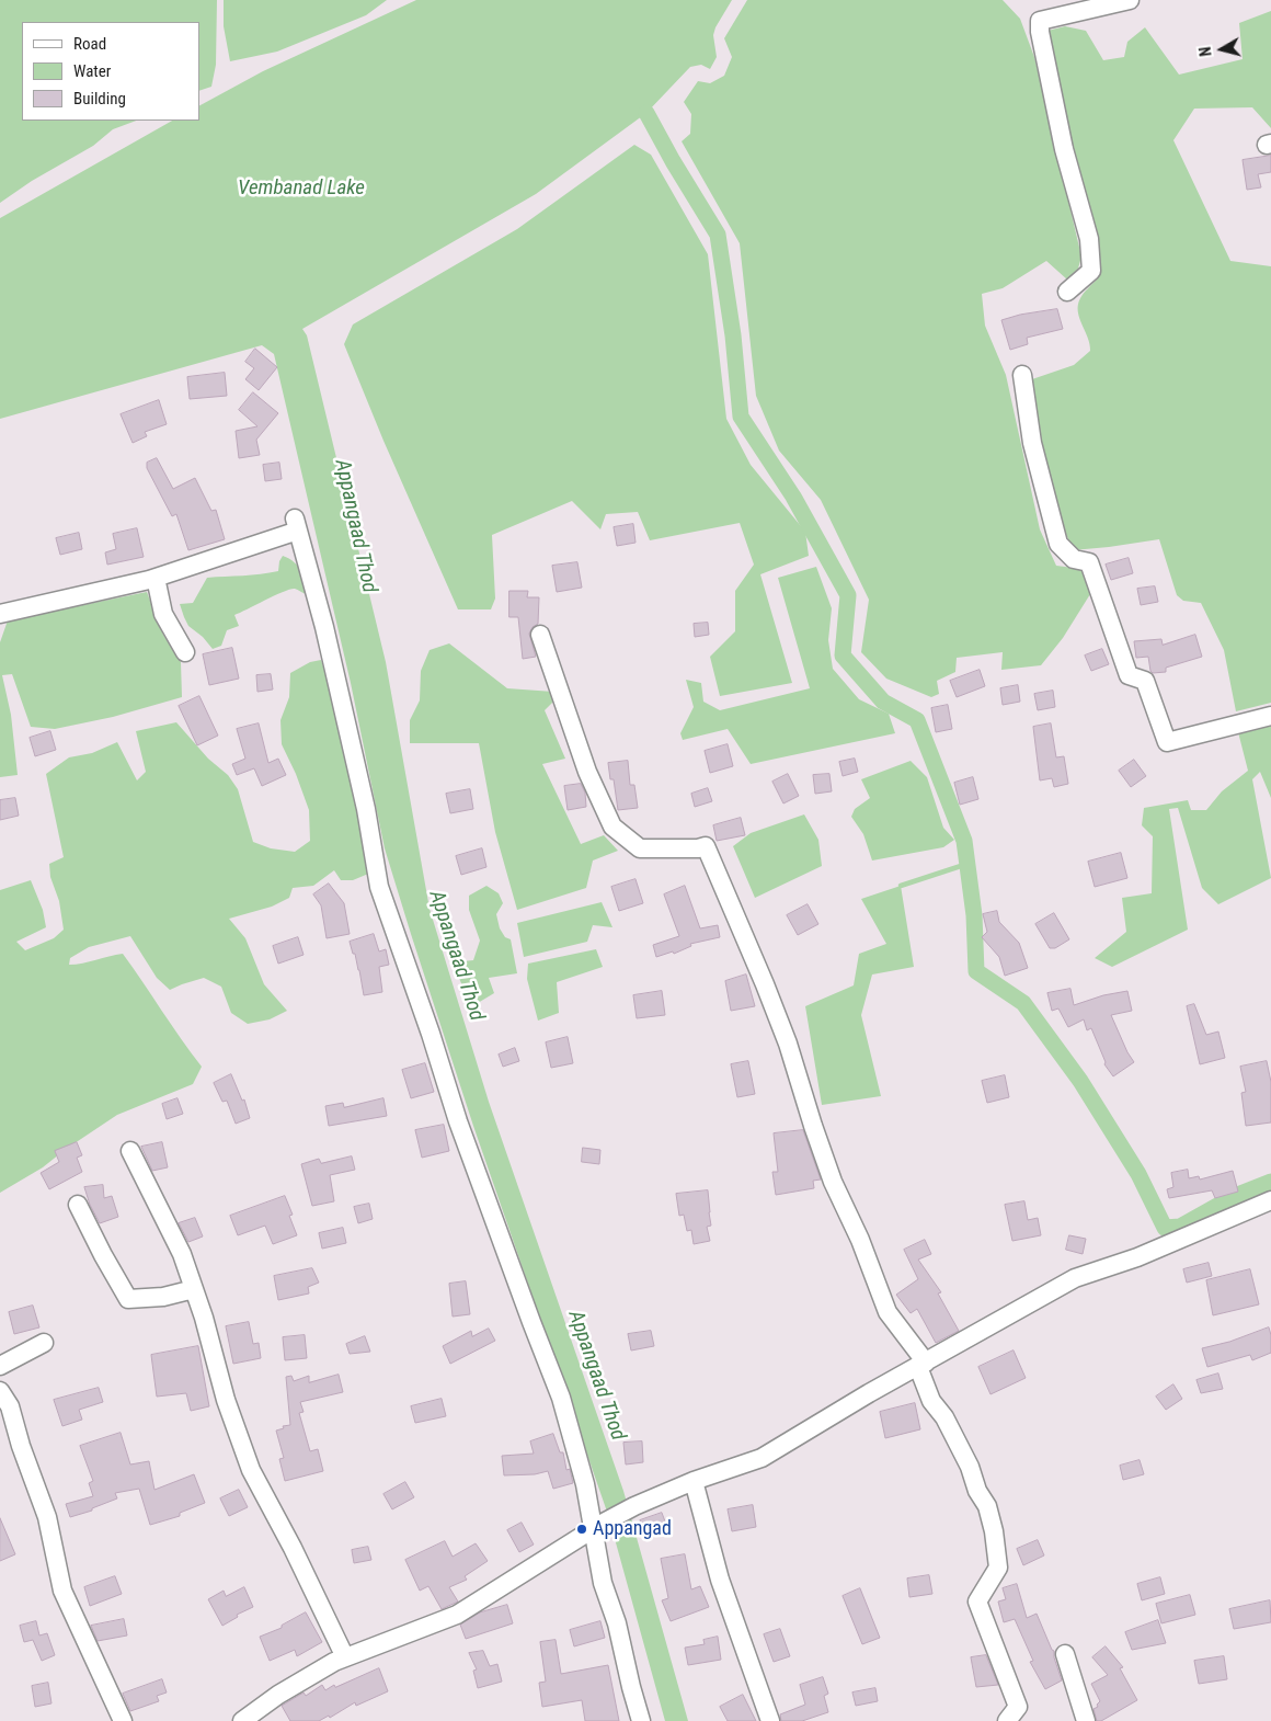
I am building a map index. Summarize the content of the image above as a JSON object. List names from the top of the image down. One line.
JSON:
{"water":["Vembanad Lake","Appangaad Thod"],"places":["Appangad"],"legend":["Road","Water","Building"],"north":"left"}
